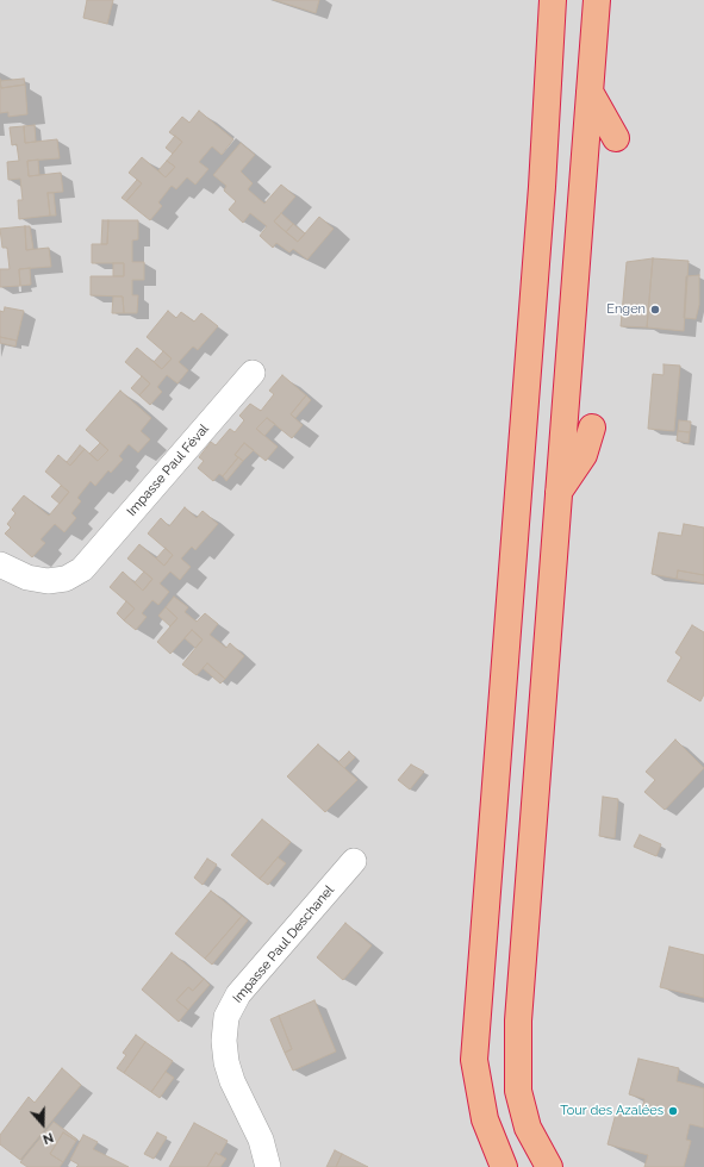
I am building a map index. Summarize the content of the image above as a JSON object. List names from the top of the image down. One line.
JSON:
{"streets":{"street":["Impasse Paul Féval","Impasse Paul Deschanel"]},"places":["Engen","Tour des Azalées"],"north":"bottom"}
